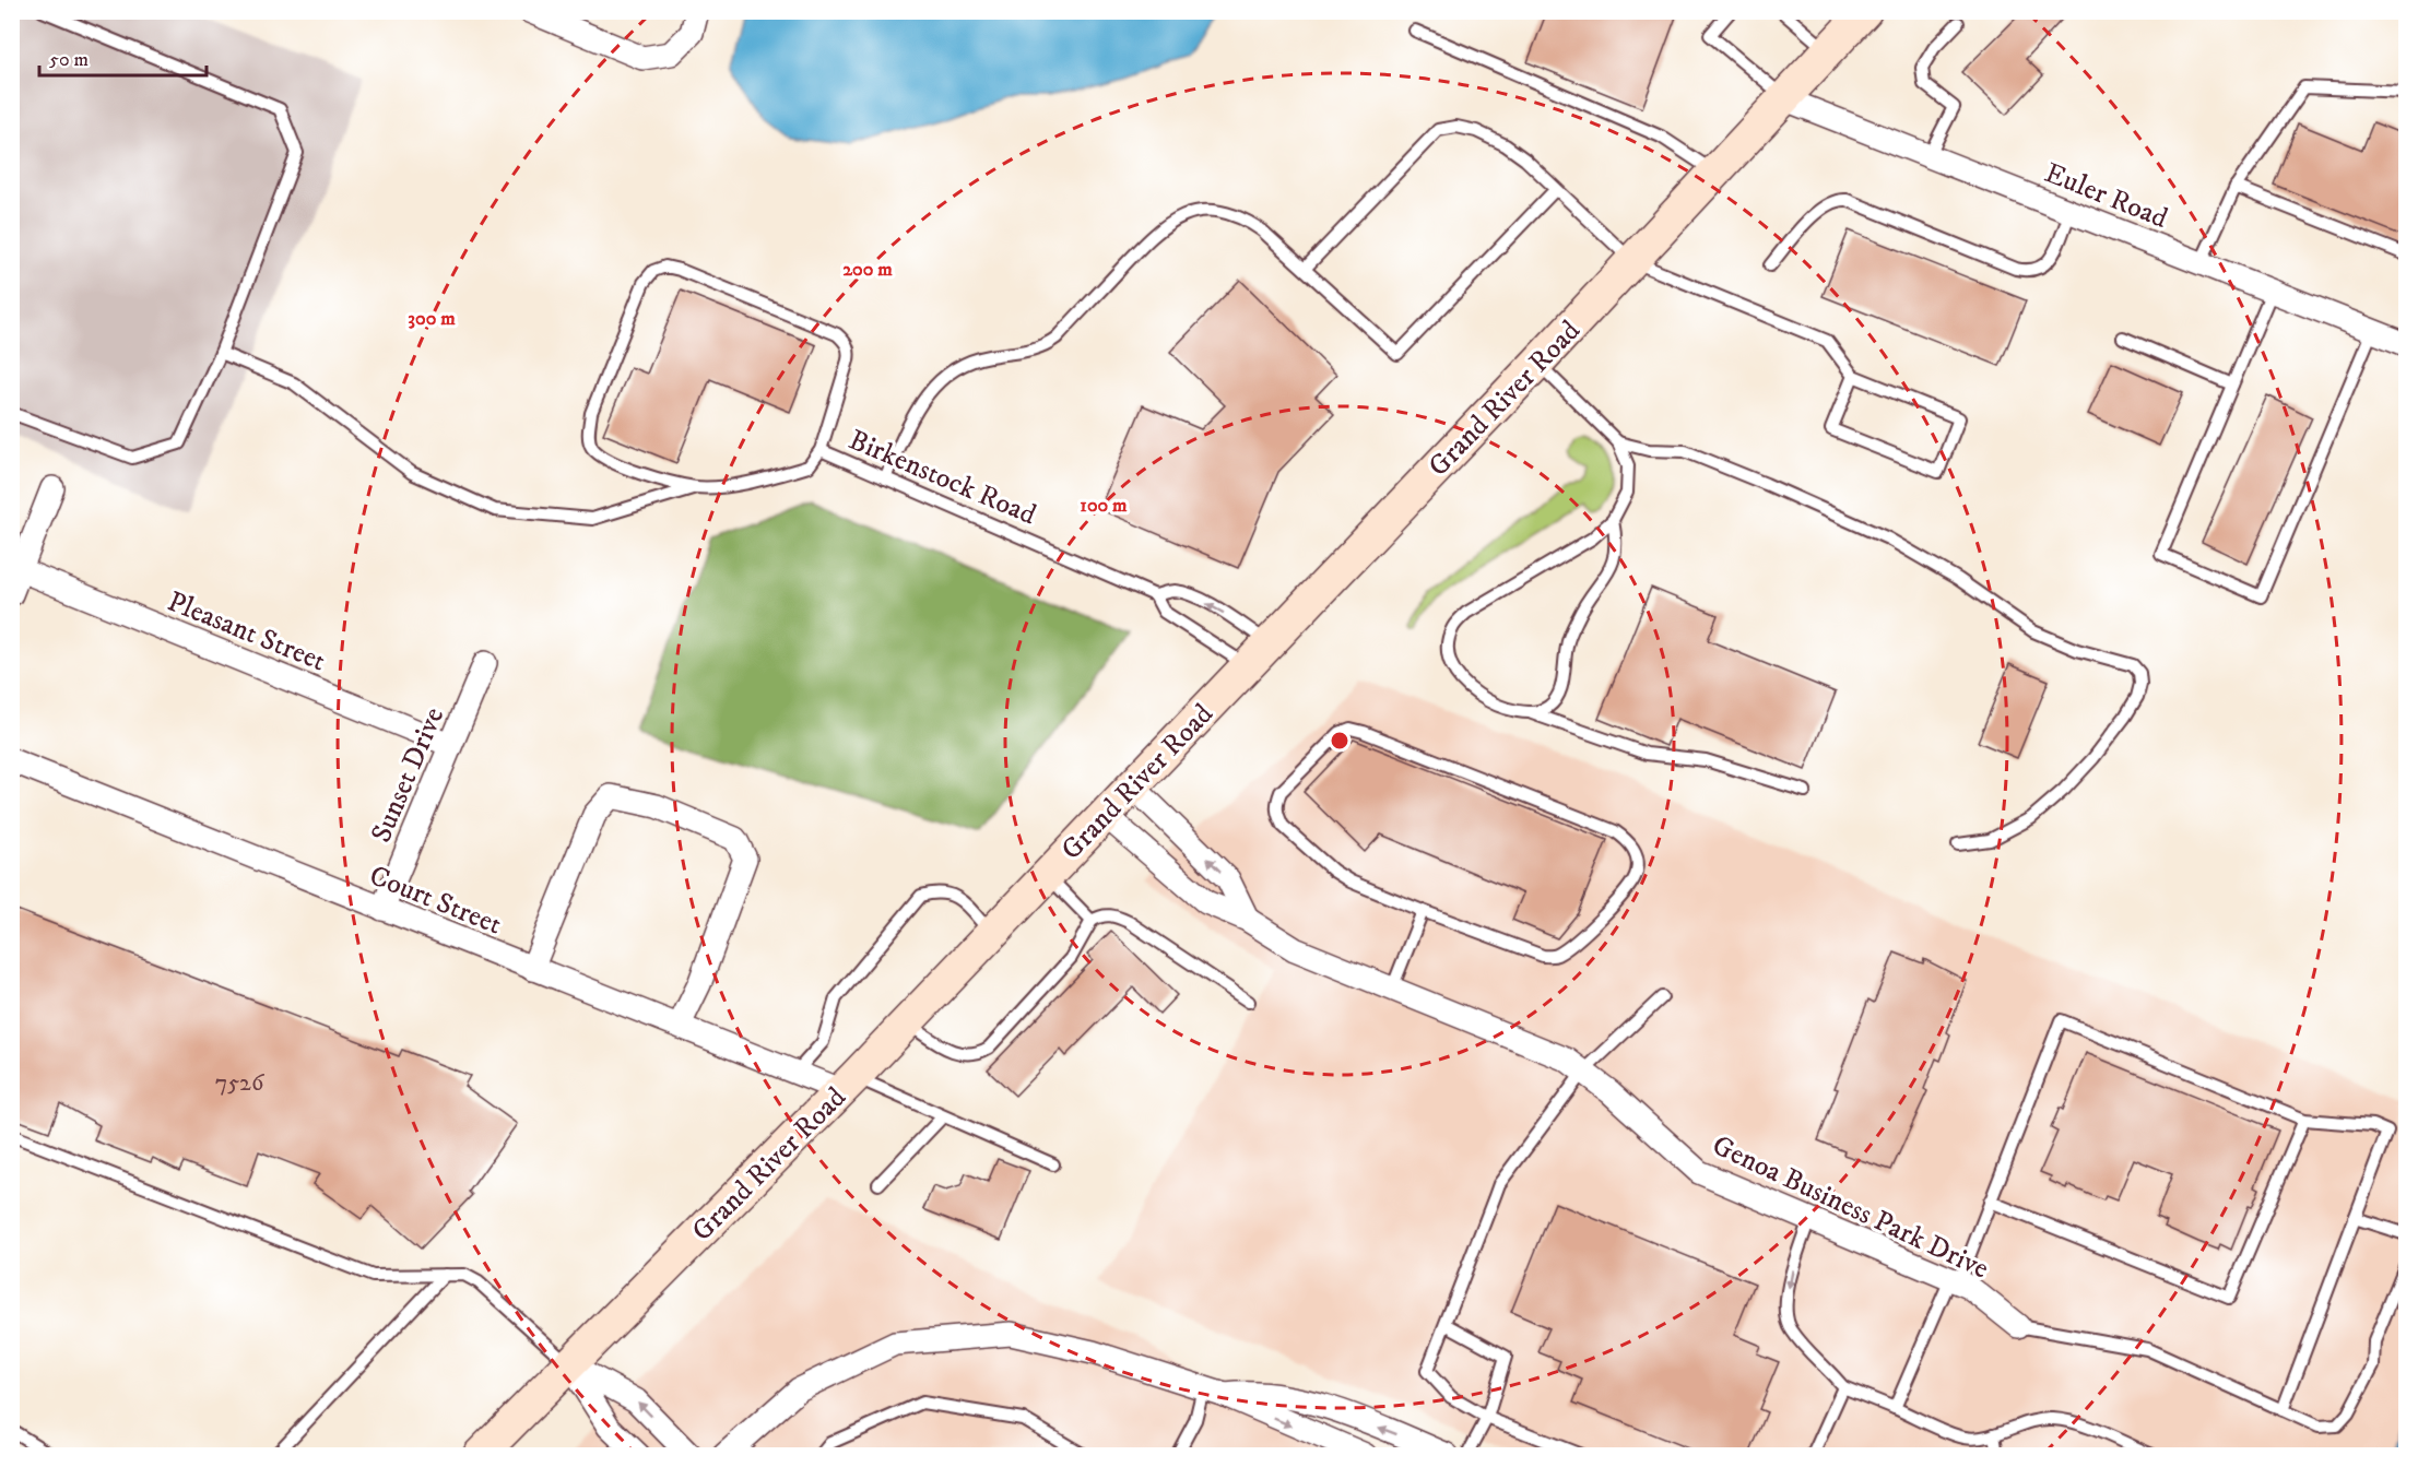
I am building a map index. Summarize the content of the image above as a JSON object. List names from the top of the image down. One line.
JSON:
{"streets":{"main road":["Grand River Road"],"street":["Euler Road","Pleasant Street","Sunset Drive","Court Street","Genoa Business Park Drive"],"lane":["Birkenstock Road"]},"crossings":[["Euler Road","Grand River Road"],["Grand River Road","Birkenstock Road"],["Grand River Road","Court Street"],["Grand River Road","Genoa Business Park Drive"],["Pleasant Street","Sunset Drive"],["Sunset Drive","Court Street"]],"house_numbers":["7526"],"scale_bar":"50 m","rings":["200 m","300 m","100 m"]}
